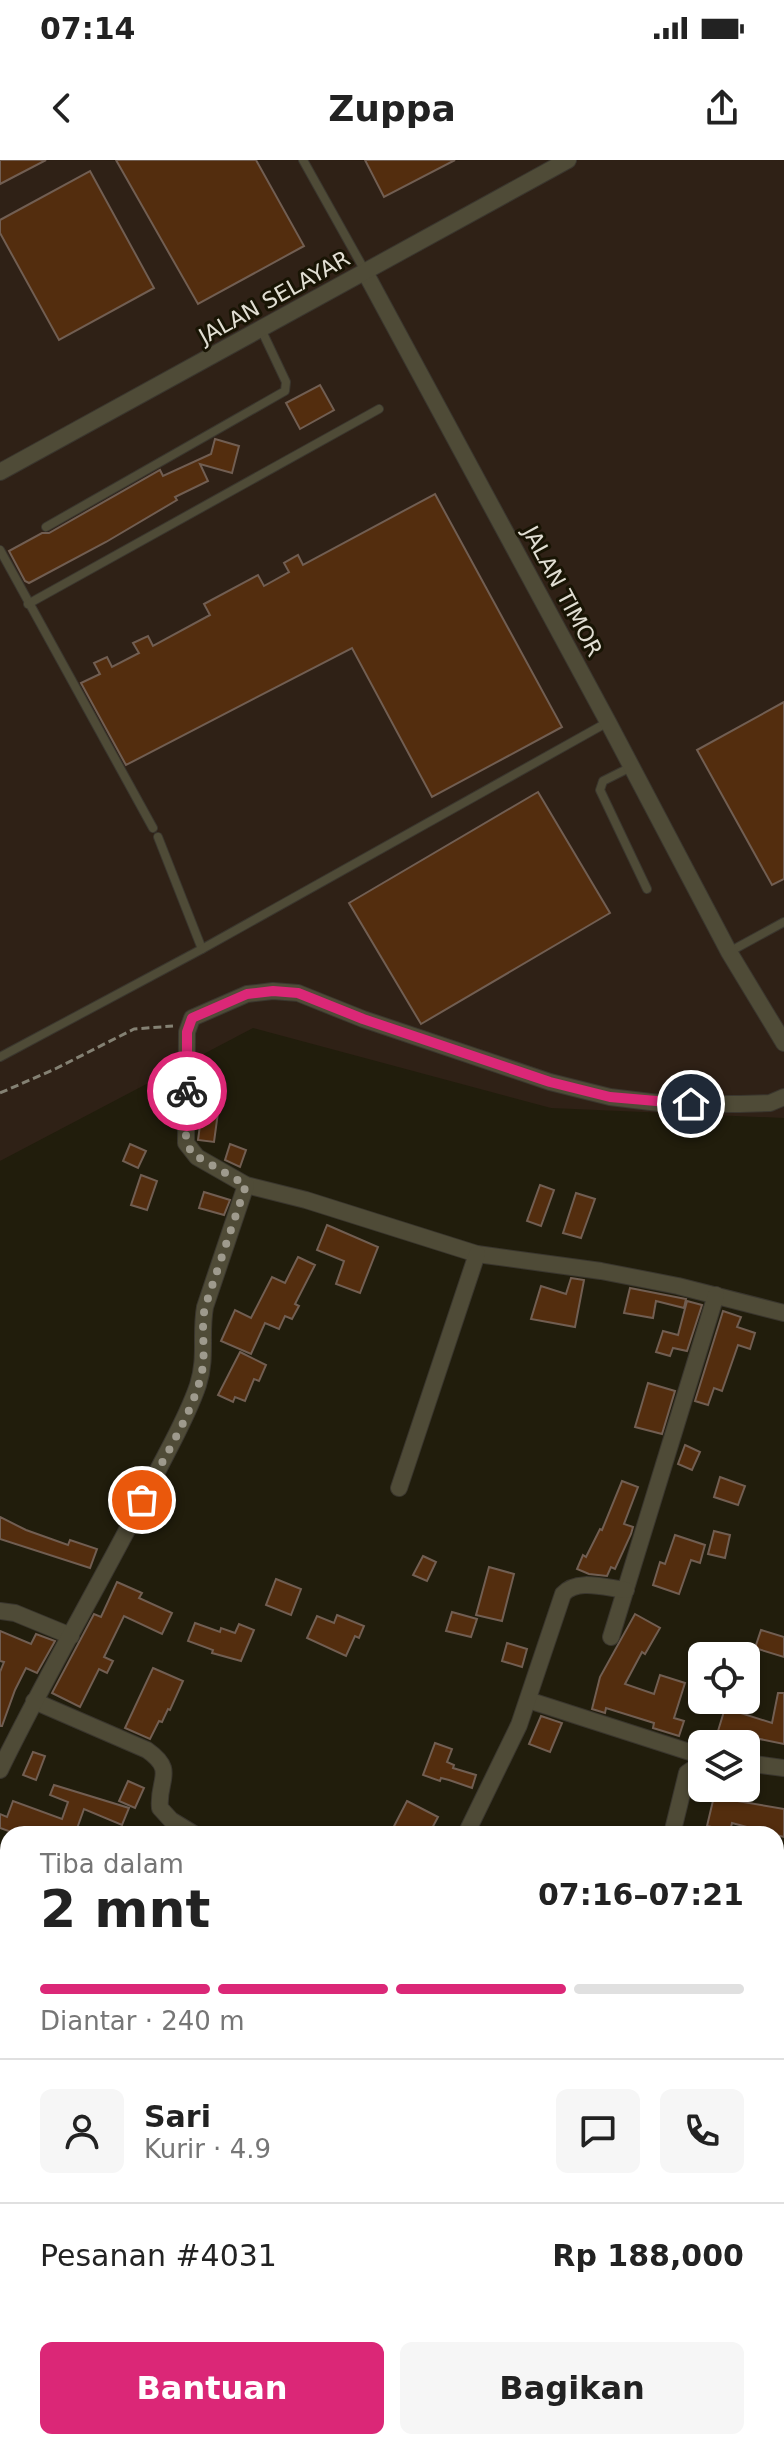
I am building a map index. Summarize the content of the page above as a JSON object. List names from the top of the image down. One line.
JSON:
{"streets":{"street":["JALAN SELAYAR","JALAN TIMOR"]},"crossings":[["JALAN SELAYAR","JALAN TIMOR"]],"page":{"status":"07:14","header":"Zuppa","heading":["2 mnt","Tiba dalam","07:16–07:21"],"panel":["Sari","Kurir · 4.9","Pesanan #4031","Rp 188,000"],"bar":"Diantar · 240 m","buttons":["Bantuan","Bagikan"]}}
